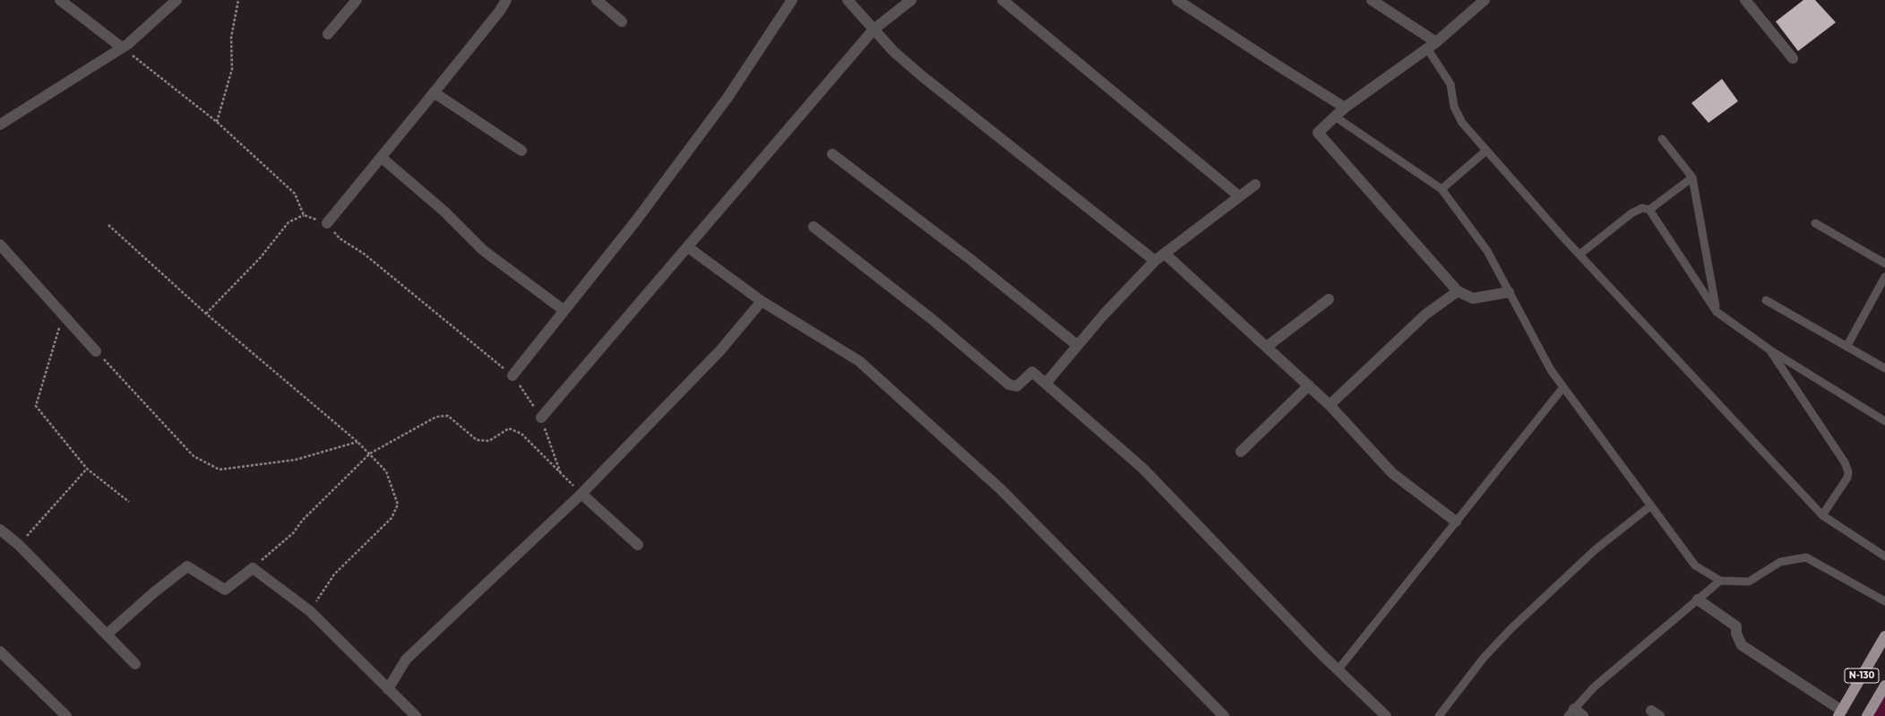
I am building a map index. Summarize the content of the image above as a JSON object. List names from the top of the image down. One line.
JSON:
{"streets":{"highway":["N-130"]}}
